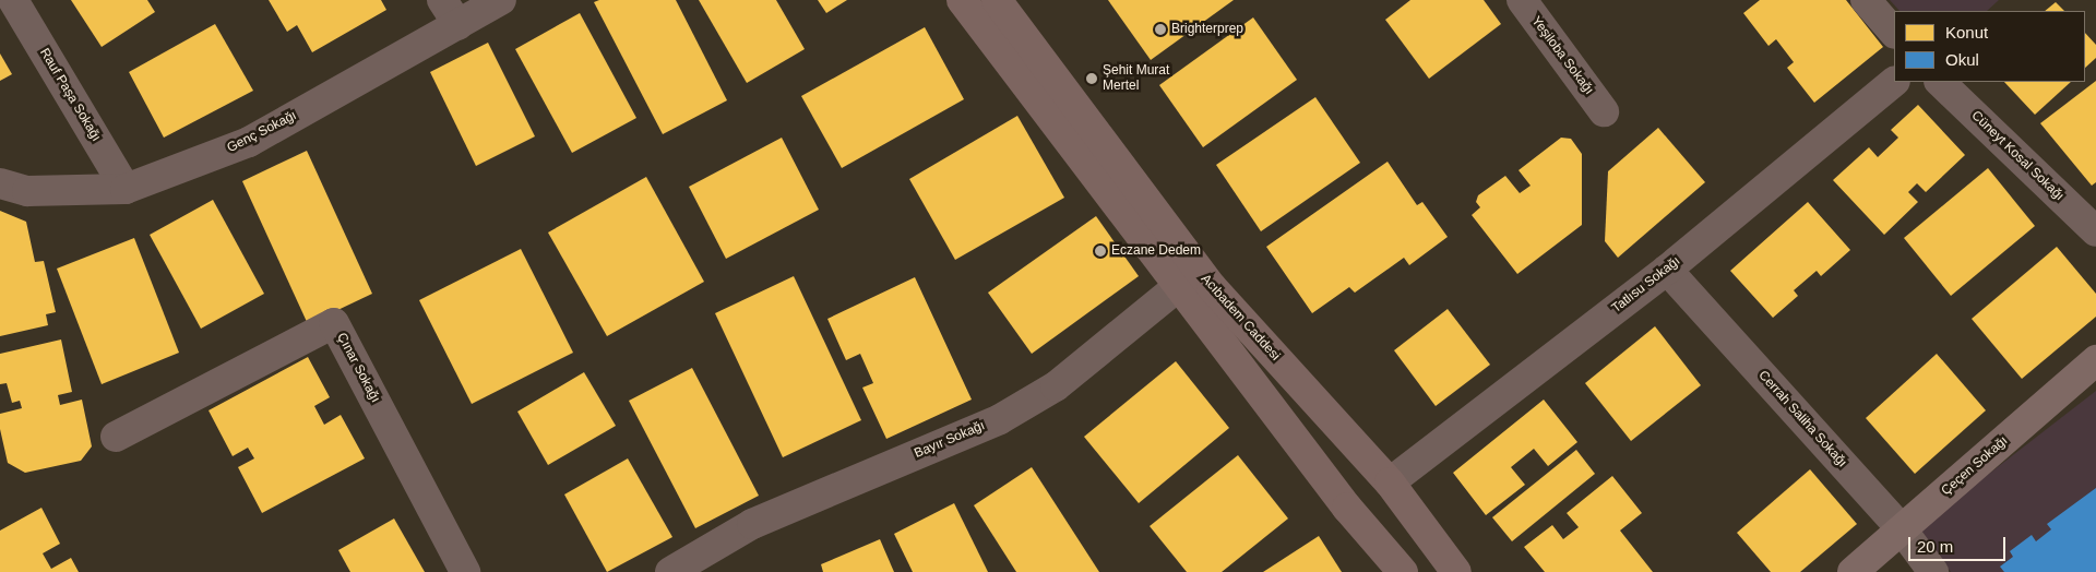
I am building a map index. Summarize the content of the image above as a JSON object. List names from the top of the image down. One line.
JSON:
{"streets":{"main road":["Acıbadem Caddesi","Çeçen Sokağı"],"street":["Yeşiloba Sokağı","Rauf Paşa Sokağı","Genç Sokağı","Cüneyt Kosal Sokağı","Tatlısu Sokağı","Çınar Sokağı","Cerrah Saliha Sokağı","Bayır Sokağı"]},"crossings":[["Rauf Paşa Sokağı","Genç Sokağı"],["Tatlısu Sokağı","Acıbadem Caddesi"],["Tatlısu Sokağı","Cerrah Saliha Sokağı"],["Acıbadem Caddesi","Bayır Sokağı"],["Cerrah Saliha Sokağı","Çeçen Sokağı"]],"places":["Brighterprep","Şehit Murat Mertel","Eczane Dedem"],"legend":["Konut","Okul"],"scale_bar":"20 m"}
